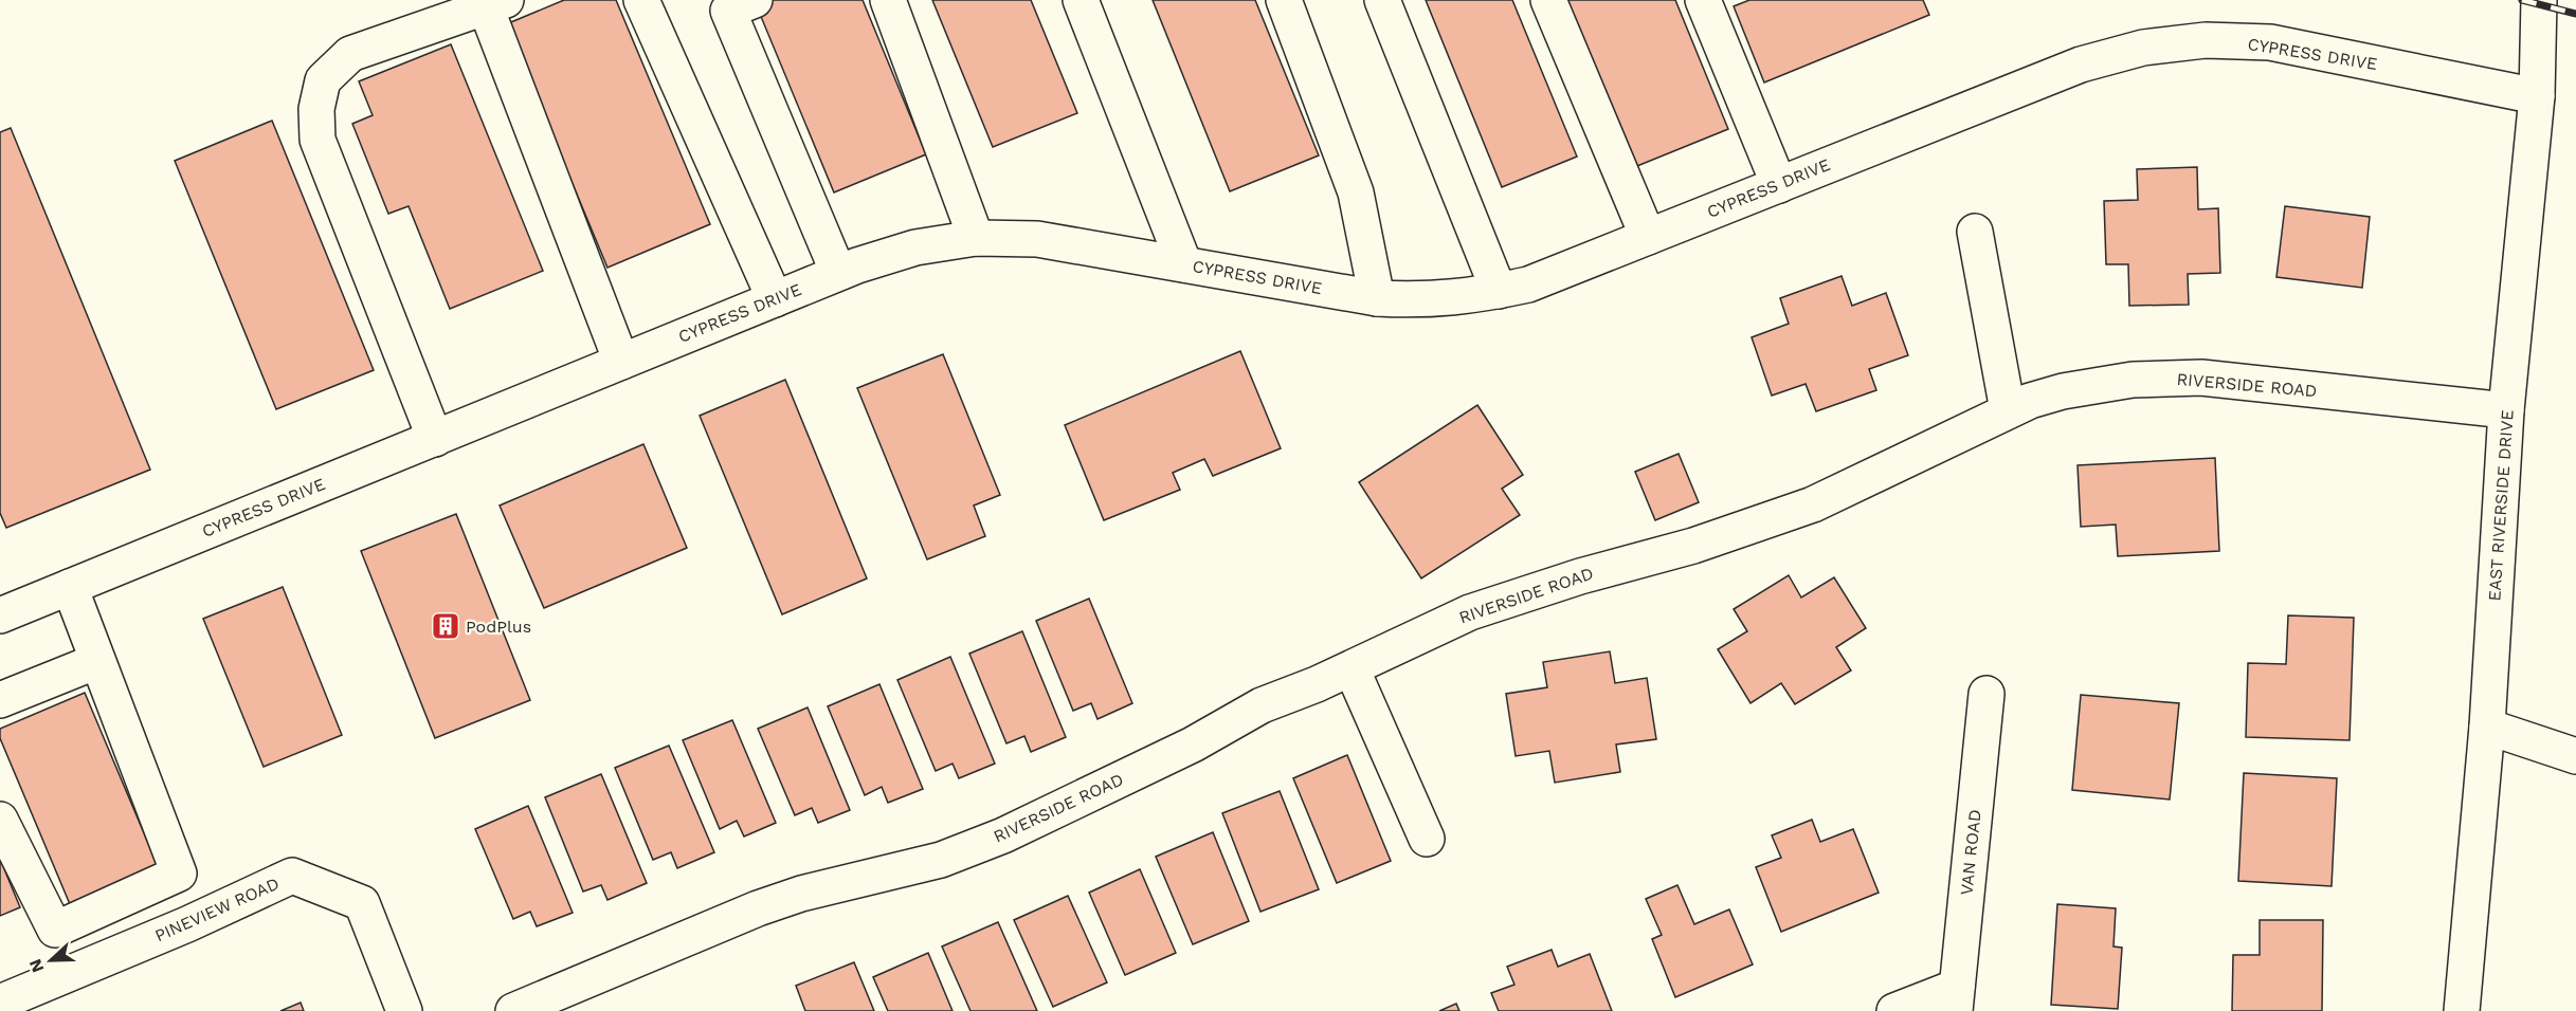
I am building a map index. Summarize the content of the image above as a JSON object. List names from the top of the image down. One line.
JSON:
{"streets":{"street":["CYPRESS DRIVE","RIVERSIDE ROAD","EAST RIVERSIDE DRIVE","VAN ROAD","PINEVIEW ROAD"]},"crossings":[["CYPRESS DRIVE","EAST RIVERSIDE DRIVE"],["RIVERSIDE ROAD","EAST RIVERSIDE DRIVE"]],"places":{"building":["PodPlus"]},"north":"left"}
